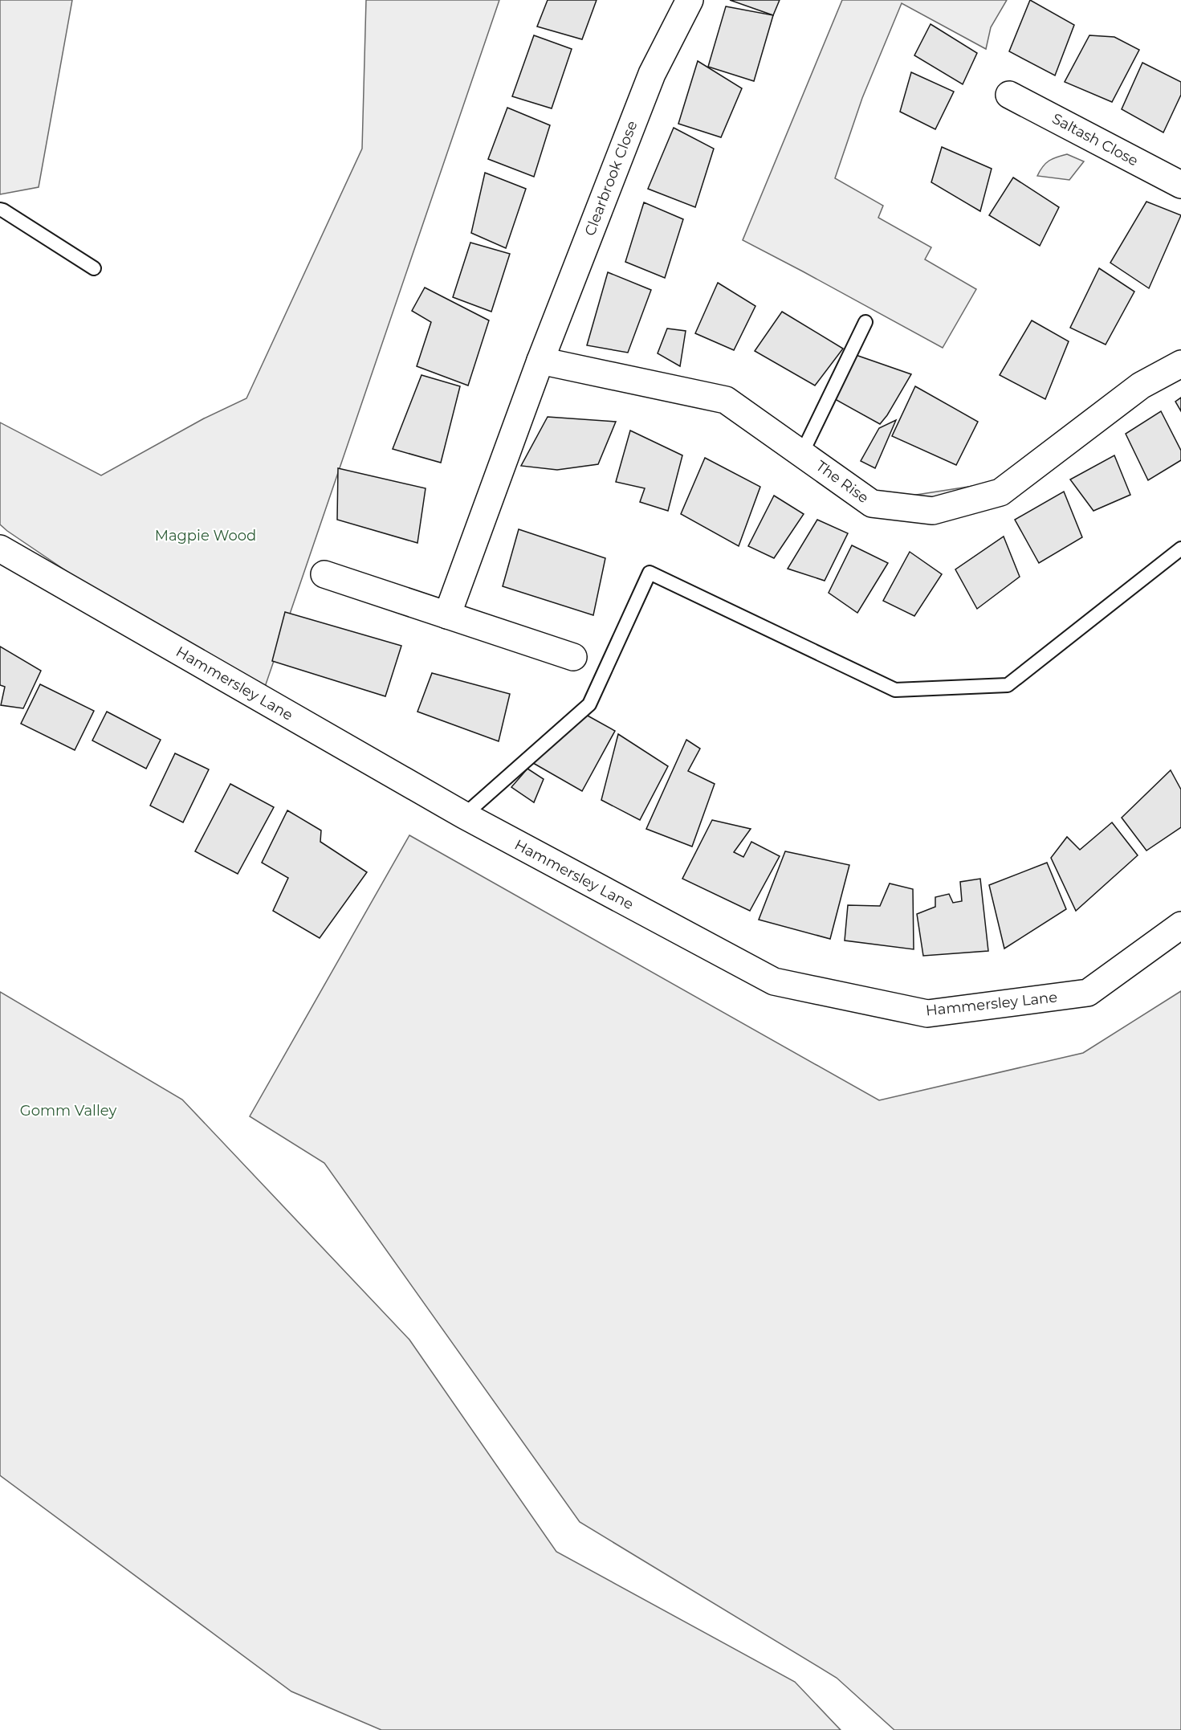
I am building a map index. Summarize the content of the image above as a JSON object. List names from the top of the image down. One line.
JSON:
{"streets":{"street":["Saltash Close","Clearbrook Close","The Rise","Hammersley Lane"]},"crossings":[["Clearbrook Close","The Rise"]],"parks":["Magpie Wood","Gomm Valley"]}
